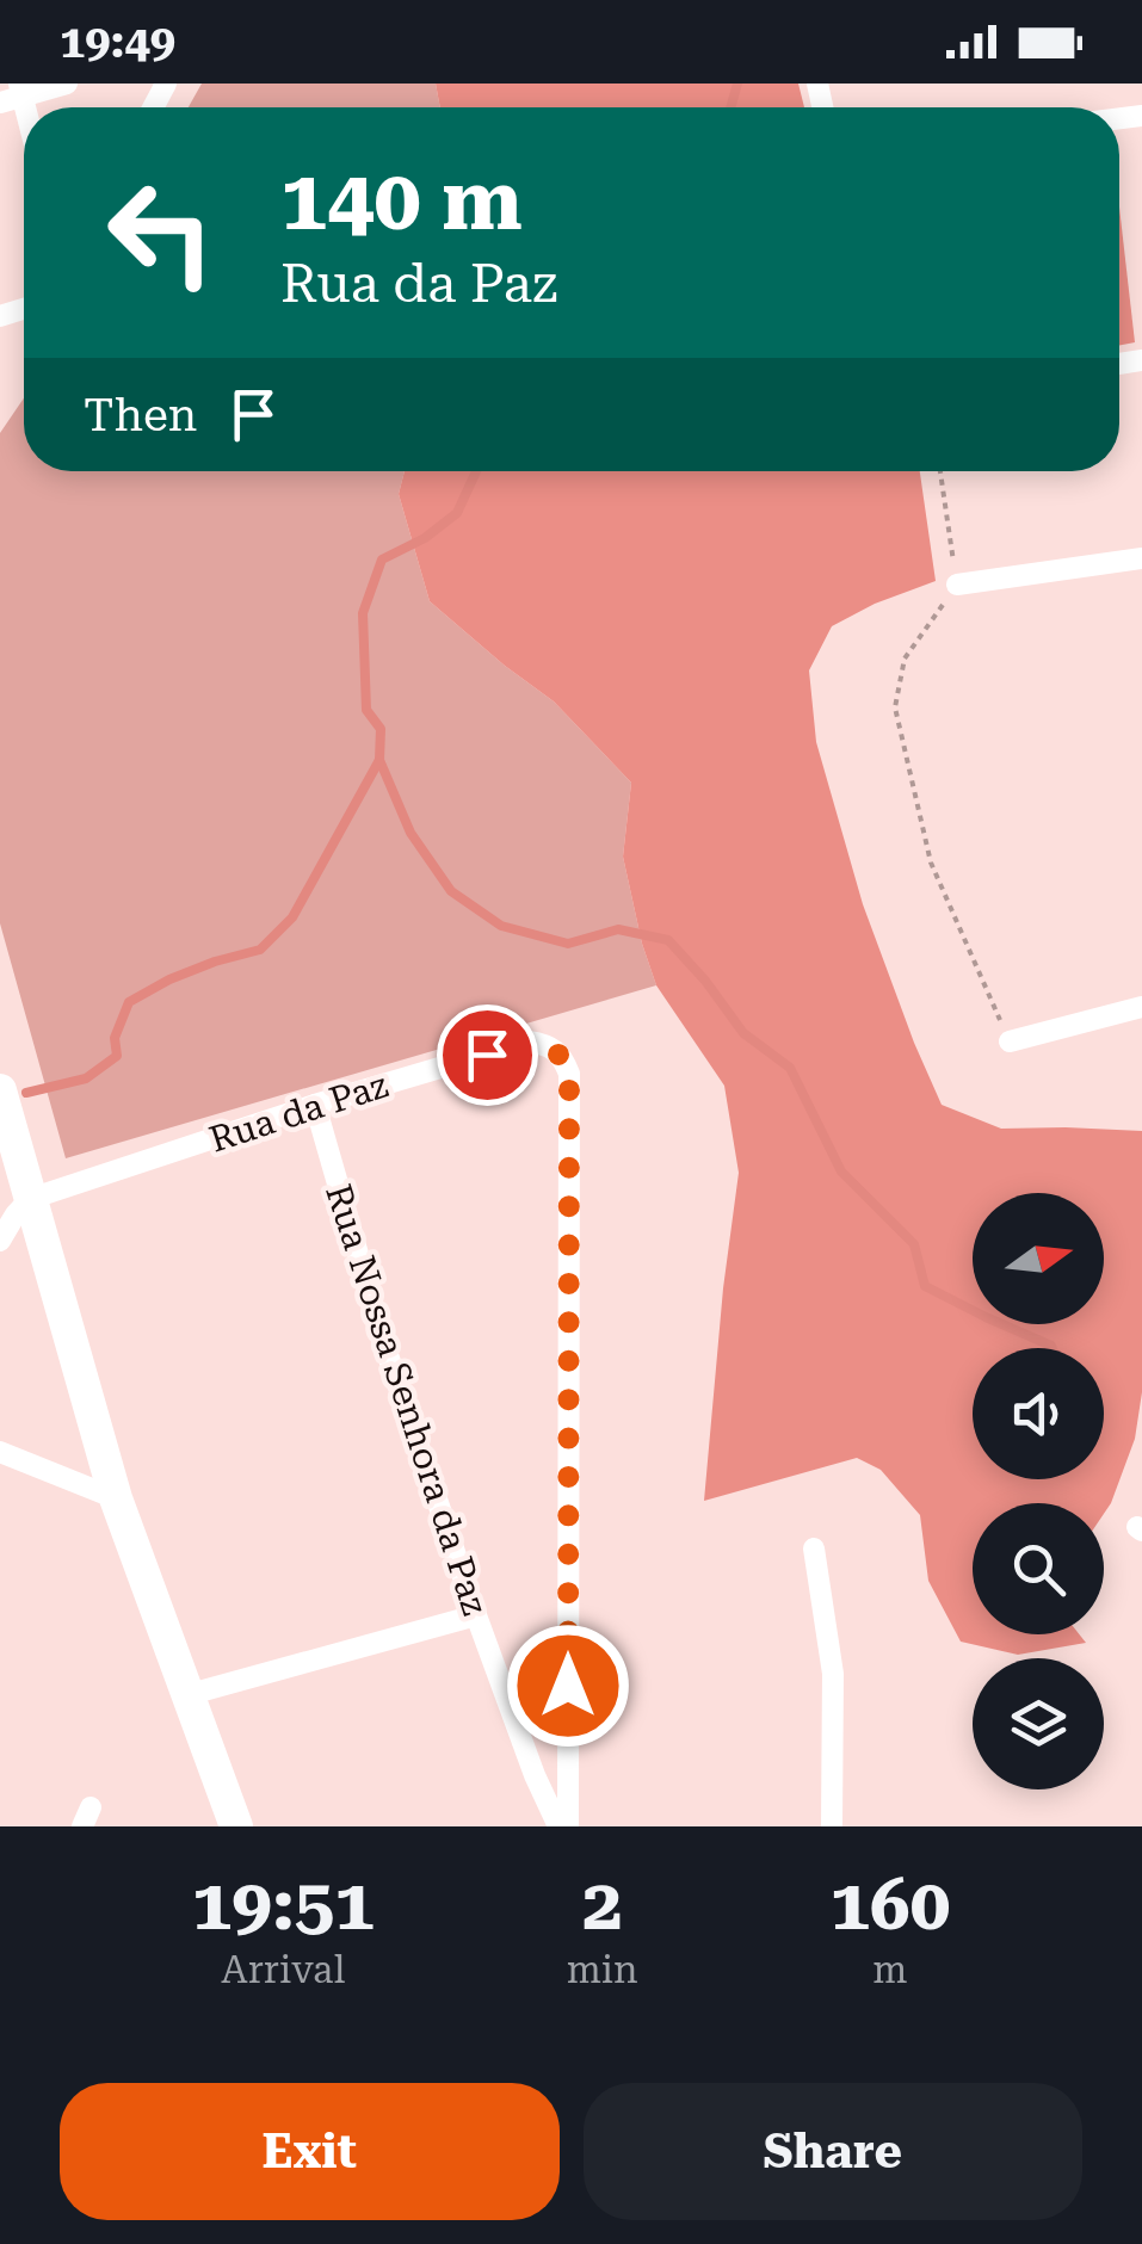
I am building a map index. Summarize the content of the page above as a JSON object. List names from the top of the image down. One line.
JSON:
{"streets":{"street":["Rua da Paz","Rua Nossa Senhora da Paz"]},"crossings":[["Rua da Paz","Rua Nossa Senhora da Paz"]],"north":"right","page":{"status":"19:49","turn":["140 m","Rua da Paz"],"then":"Then","eta":["19:51","Arrival","2","min","160","m"],"buttons":["Exit","Share"]}}
